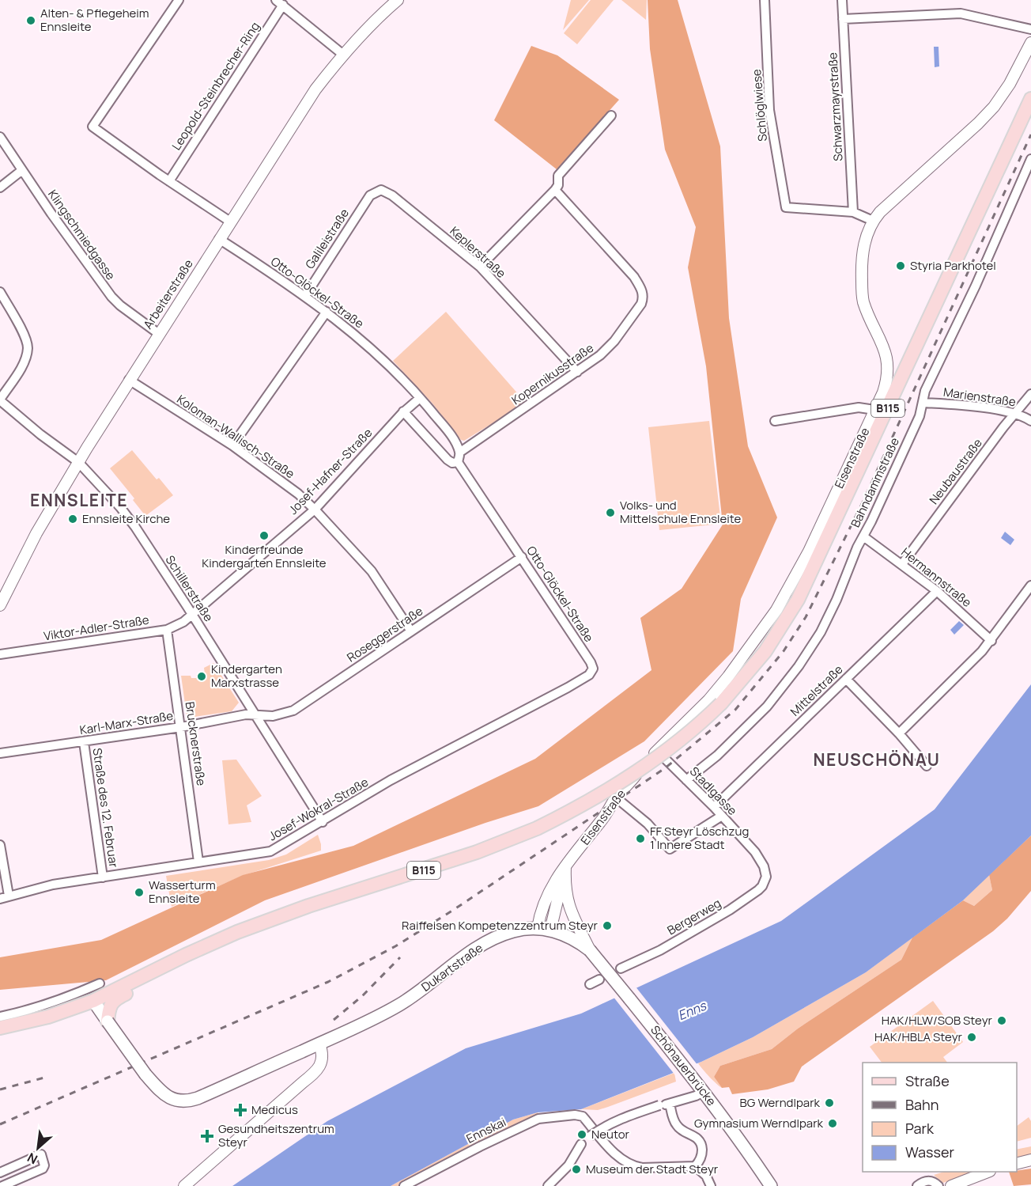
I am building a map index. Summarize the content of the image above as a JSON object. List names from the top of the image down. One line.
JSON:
{"streets":{"main road":["B115","Eisenstraße","Dukartstraße","Schönauerbrücke"],"street":["Leopold-Steinbrecher-Ring","Schlöglwiese","Schwarzmayrstraße","Klingschmiedgasse","Galileistraße","Keplerstraße","Otto-Glöckel-Straße","Arbeiterstraße","Kopernikusstraße","Marienstraße","Koloman-Wallisch-Straße","Josef-Hafner-Straße","Neubaustraße","Bahndammstraße","Hermannstraße","Schillerstraße","Viktor-Adler-Straße","Roseggerstraße","Mittelstraße","Karl-Marx-Straße","Brucknerstraße","Stadlgasse","Straße des 12. Februar","Josef-Wokral-Straße","Bergerweg","Ennskai"]},"crossings":[["Leopold-Steinbrecher-Ring","Arbeiterstraße"],["Schlöglwiese","Schwarzmayrstraße"],["Klingschmiedgasse","Arbeiterstraße"],["Galileistraße","Keplerstraße"],["Galileistraße","Otto-Glöckel-Straße"],["Keplerstraße","Kopernikusstraße"],["Otto-Glöckel-Straße","Arbeiterstraße"],["Otto-Glöckel-Straße","Kopernikusstraße"],["Otto-Glöckel-Straße","Josef-Hafner-Straße"],["Otto-Glöckel-Straße","Roseggerstraße"],["Otto-Glöckel-Straße","Josef-Wokral-Straße"],["Arbeiterstraße","Koloman-Wallisch-Straße"],["Arbeiterstraße","Schillerstraße"],["Marienstraße","Neubaustraße"],["Marienstraße","Bahndammstraße"],["B115","Eisenstraße"],["B115","Dukartstraße"],["Koloman-Wallisch-Straße","Josef-Hafner-Straße"],["Koloman-Wallisch-Straße","Roseggerstraße"],["Eisenstraße","Stadlgasse"],["Eisenstraße","Dukartstraße"],["Josef-Hafner-Straße","Schillerstraße"],["Josef-Hafner-Straße","Viktor-Adler-Straße"],["Neubaustraße","Hermannstraße"],["Bahndammstraße","Hermannstraße"],["Bahndammstraße","Stadlgasse"],["Hermannstraße","Mittelstraße"],["Schillerstraße","Viktor-Adler-Straße"],["Schillerstraße","Roseggerstraße"],["Schillerstraße","Karl-Marx-Straße"],["Schillerstraße","Josef-Wokral-Straße"],["Viktor-Adler-Straße","Brucknerstraße"],["Roseggerstraße","Karl-Marx-Straße"],["Mittelstraße","Stadlgasse"],["Karl-Marx-Straße","Brucknerstraße"],["Karl-Marx-Straße","Straße des 12. Februar"],["Brucknerstraße","Josef-Wokral-Straße"],["Stadlgasse","Bergerweg"],["Straße des 12. Februar","Josef-Wokral-Straße"],["Dukartstraße","Schönauerbrücke"]],"districts":["ENNSLEITE","NEUSCHÖNAU"],"water":["Enns"],"places":{"other":["Alten- & Pflegeheim Ennsleite","Styria Parkhotel","Volks- und Mittelschule Ennsleite","Ennsleite Kirche","Kinderfreunde Kindergarten Ennsleite","Kindergarten Marxstrasse","FF Steyr Löschzug 1 Innere Stadt","Wasserturm Ennsleite","Raiffeisen Kompetenzzentrum Steyr","HAK/HLW/SOB Steyr","HAK/HBLA Steyr","BG Werndlpark","Gymnasium Werndlpark","Neutor","Museum der Stadt Steyr"],"health":["Medicus","Gesundheitszentrum Steyr"]},"legend":["Straße","Bahn","Park","Wasser"],"north":"bottom left"}
